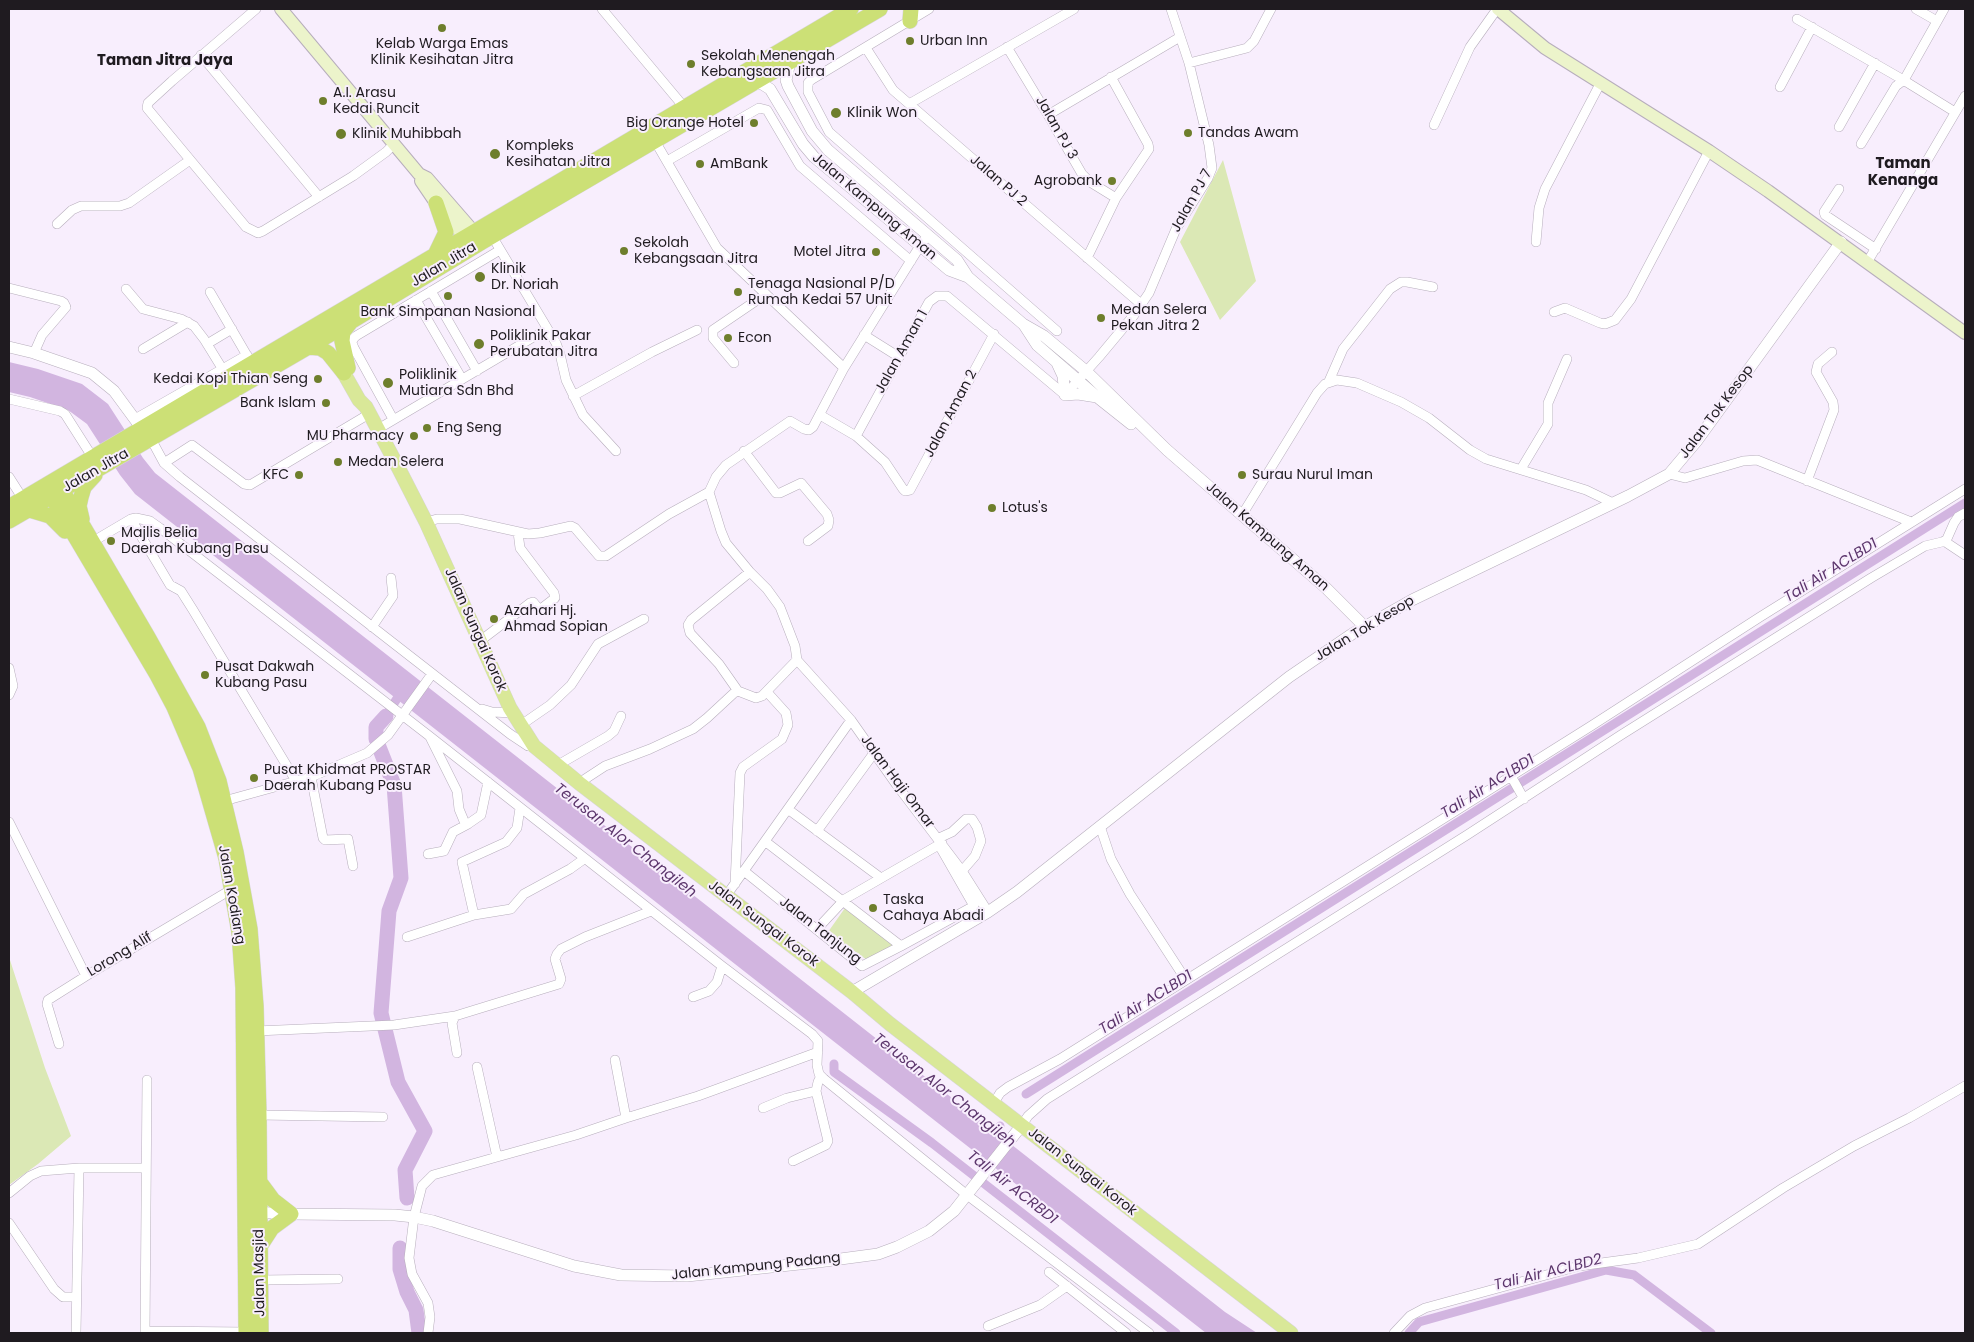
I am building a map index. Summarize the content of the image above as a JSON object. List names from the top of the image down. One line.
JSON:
{"streets":{"highway":["Jalan Jitra","Jalan Kodiang","Jalan Masjid"],"main road":["Jalan Sungai Korok"],"street":["Jalan PJ 3","Jalan PJ 2","Jalan PJ 7","Jalan Kampung Aman","Jalan Aman 1","Jalan Tok Kesop","Jalan Aman 2","Jalan Haji Omar","Jalan Tanjung","Lorong Alif","Jalan Kampung Padang"]},"crossings":[["Jalan PJ 2","Jalan PJ 7"],["Jalan PJ 7","Jalan Kampung Aman"],["Jalan Kampung Aman","Jalan Jitra"],["Jalan Kampung Aman","Jalan Tok Kesop"],["Jalan Jitra","Jalan Sungai Korok"],["Jalan Jitra","Jalan Kodiang"],["Jalan Aman 1","Jalan Aman 2"],["Jalan Tok Kesop","Jalan Sungai Korok"],["Jalan Tok Kesop","Jalan Haji Omar"],["Jalan Sungai Korok","Jalan Kampung Padang"],["Jalan Kodiang","Lorong Alif"],["Jalan Kodiang","Jalan Kampung Padang"],["Jalan Kodiang","Jalan Masjid"],["Jalan Kampung Padang","Jalan Masjid"]],"districts":["Taman Jitra Jaya","Taman Kenanga"],"water":["Tali Air ACLBD1","Terusan Alor Changileh","Tali Air ACRBD1","Tali Air ACLBD2"],"places":["Kelab Warga Emas Klinik Kesihatan Jitra","Urban Inn","Sekolah Menengah Kebangsaan Jitra","A.I. Arasu Kedai Runcit","Klinik Won","Big Orange Hotel","Tandas Awam","Klinik Muhibbah","Kompleks Kesihatan Jitra","AmBank","Agrobank","Sekolah Kebangsaan Jitra","Motel Jitra","Klinik Dr. Noriah","Tenaga Nasional P/D Rumah Kedai 57 Unit","Bank Simpanan Nasional","Medan Selera Pekan Jitra 2","Econ","Poliklinik Pakar Perubatan Jitra","Kedai Kopi Thian Seng","Poliklinik Mutiara Sdn Bhd","Bank Islam","Eng Seng","MU Pharmacy","Medan Selera","KFC","Surau Nurul Iman","Lotus's","Majlis Belia Daerah Kubang Pasu","Azahari Hj. Ahmad Sopian","Pusat Dakwah Kubang Pasu","Pusat Khidmat PROSTAR Daerah Kubang Pasu","Taska Cahaya Abadi"]}
